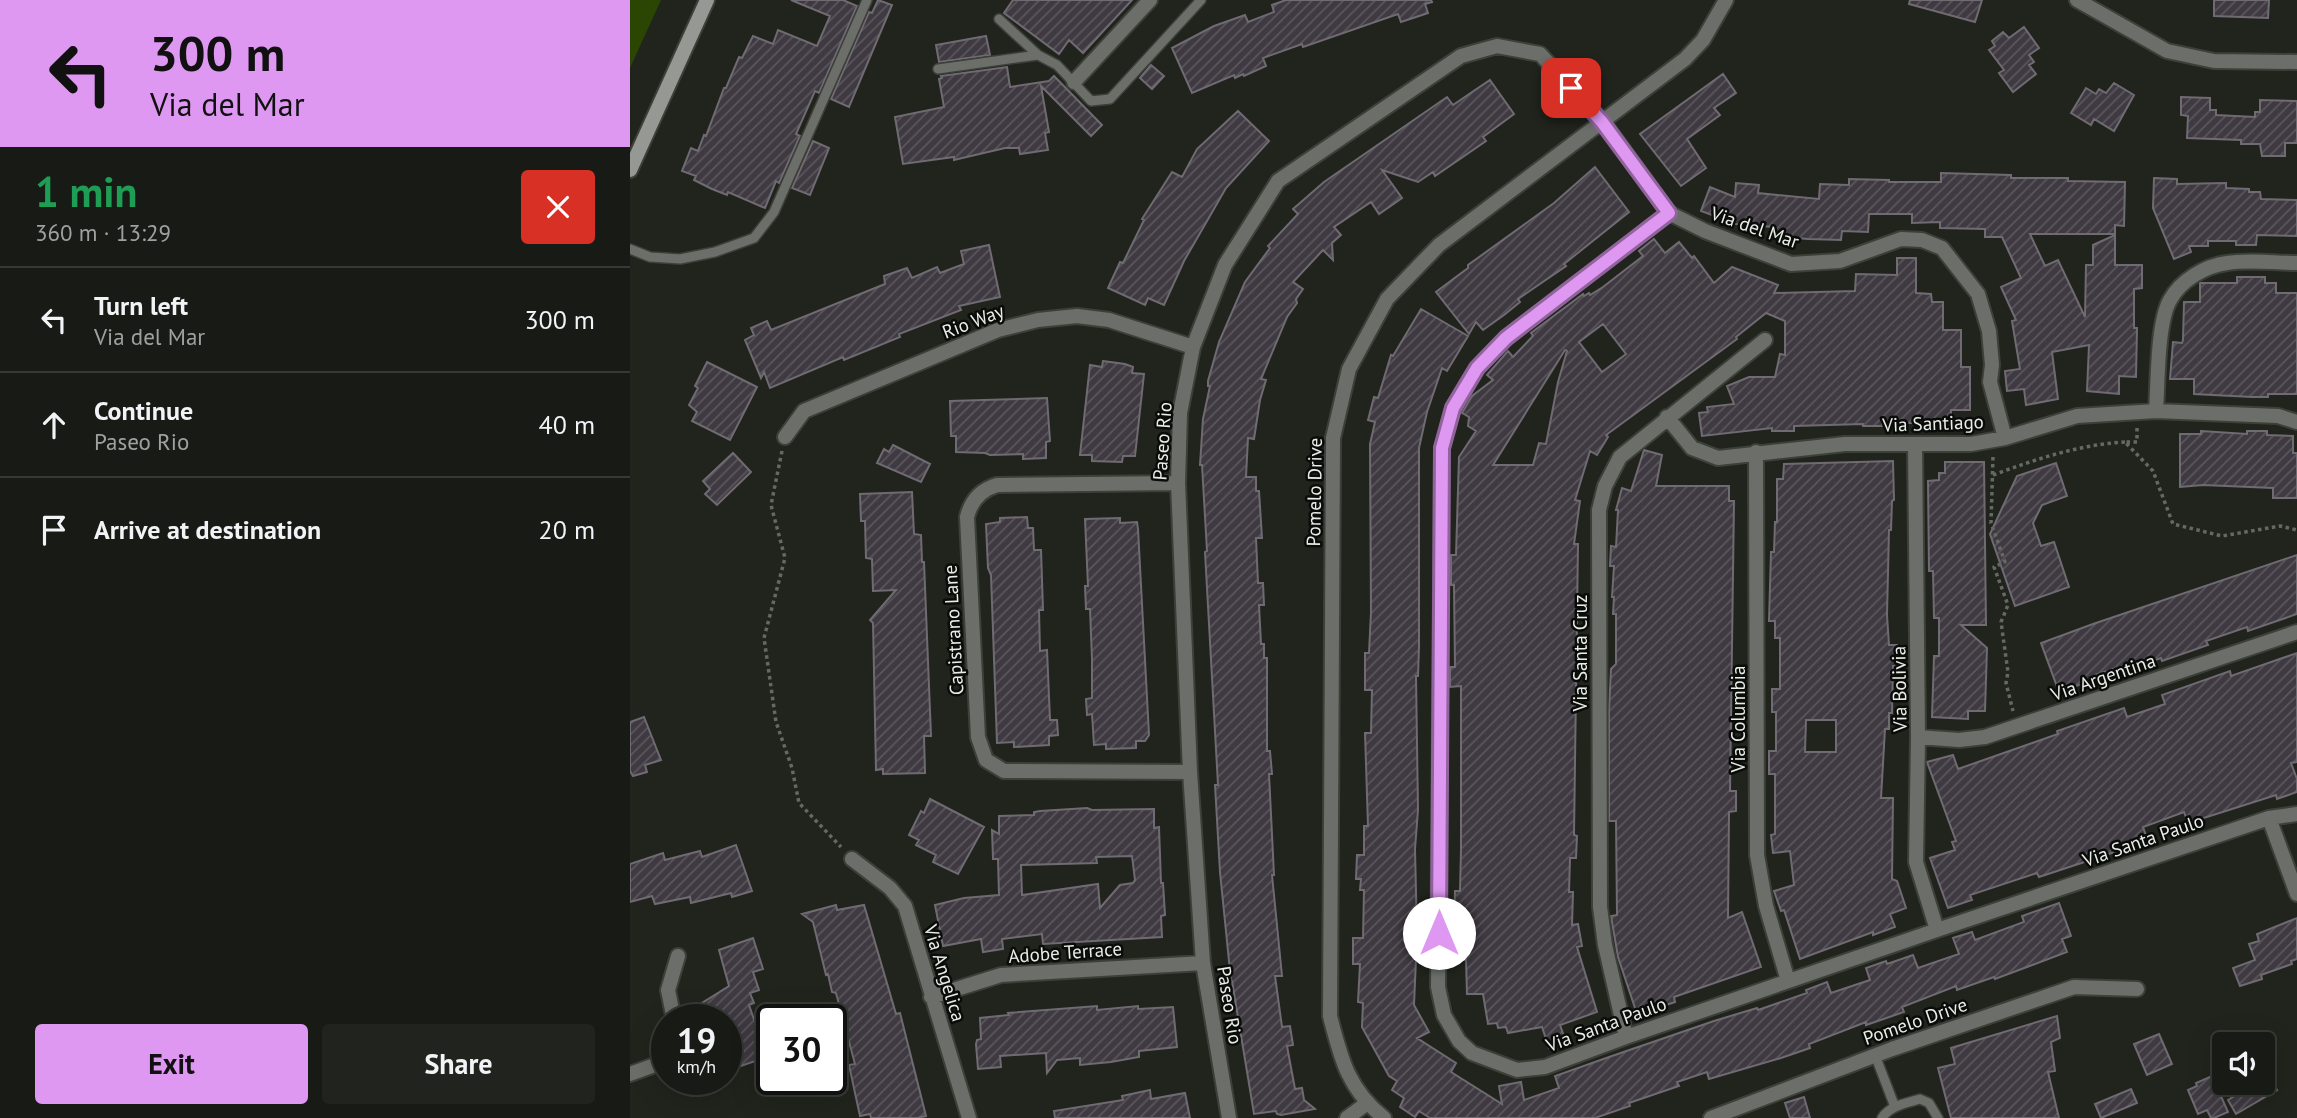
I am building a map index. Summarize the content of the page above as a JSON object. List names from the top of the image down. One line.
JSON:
{"streets":{"street":["Via del Mar","Rio Way","Via Santiago","Paseo Rio","Pomelo Drive","Capistrano Lane","Via Santa Cruz","Via Argentina","Via Bolivia","Via Columbia","Via Santa Paulo","Adobe Terrace","Via Angelica"]},"crossings":[["Via del Mar","Via Santiago"],["Via del Mar","Paseo Rio"],["Via del Mar","Pomelo Drive"],["Via del Mar","Via Santa Paulo"],["Rio Way","Paseo Rio"],["Via Santiago","Via Santa Cruz"],["Via Santiago","Via Bolivia"],["Via Santiago","Via Columbia"],["Paseo Rio","Pomelo Drive"],["Paseo Rio","Capistrano Lane"],["Paseo Rio","Adobe Terrace"],["Via Santa Cruz","Via Santa Paulo"],["Via Argentina","Via Bolivia"],["Via Bolivia","Via Santa Paulo"],["Via Columbia","Via Santa Paulo"],["Adobe Terrace","Via Angelica"]],"page":{"turn":["300 m","Via del Mar"],"heading":["1 min","360 m · 13:29"],"list":[{"name":"Turn left","note":"Via del Mar","value":"300 m"},{"name":"Continue","note":"Paseo Rio","value":"40 m"},{"name":"Arrive at destination","value":"20 m"}],"speed":"19 km/h","limit":"30","buttons":["Exit","Share"]}}
